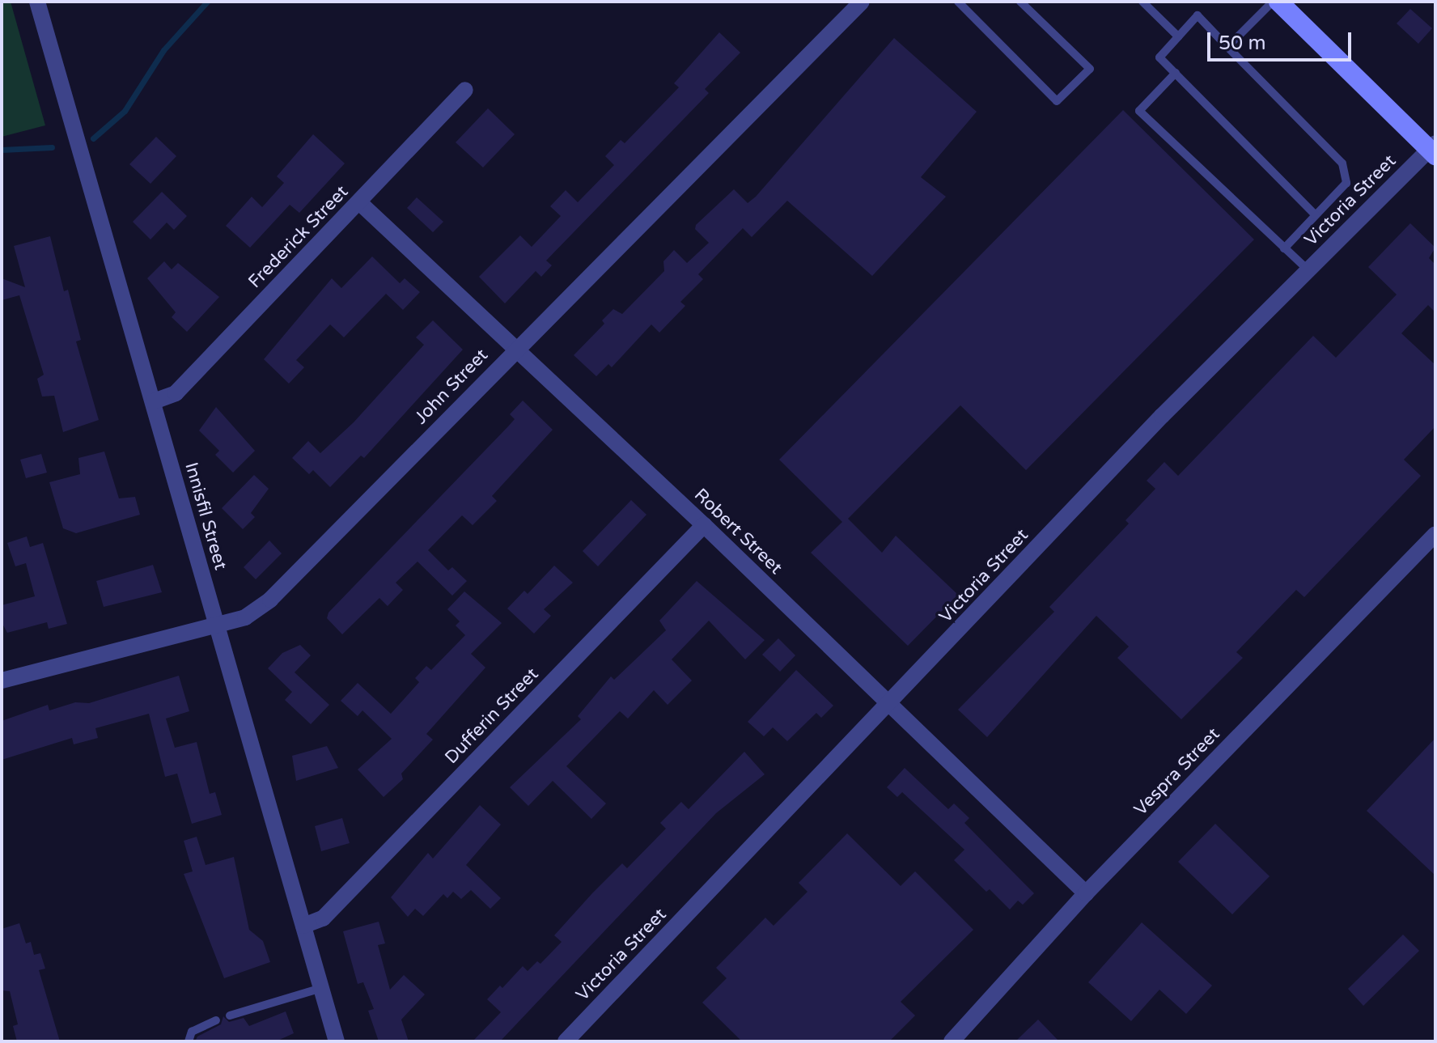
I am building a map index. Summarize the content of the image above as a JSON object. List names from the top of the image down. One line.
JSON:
{"streets":{"street":["Victoria Street","Frederick Street","John Street","Innisfil Street","Robert Street","Dufferin Street","Vespra Street"]},"crossings":[["Victoria Street","Robert Street"],["Frederick Street","Innisfil Street"],["Frederick Street","Robert Street"],["John Street","Innisfil Street"],["John Street","Robert Street"],["Innisfil Street","Dufferin Street"],["Robert Street","Dufferin Street"],["Robert Street","Vespra Street"]],"scale_bar":"50 m"}
